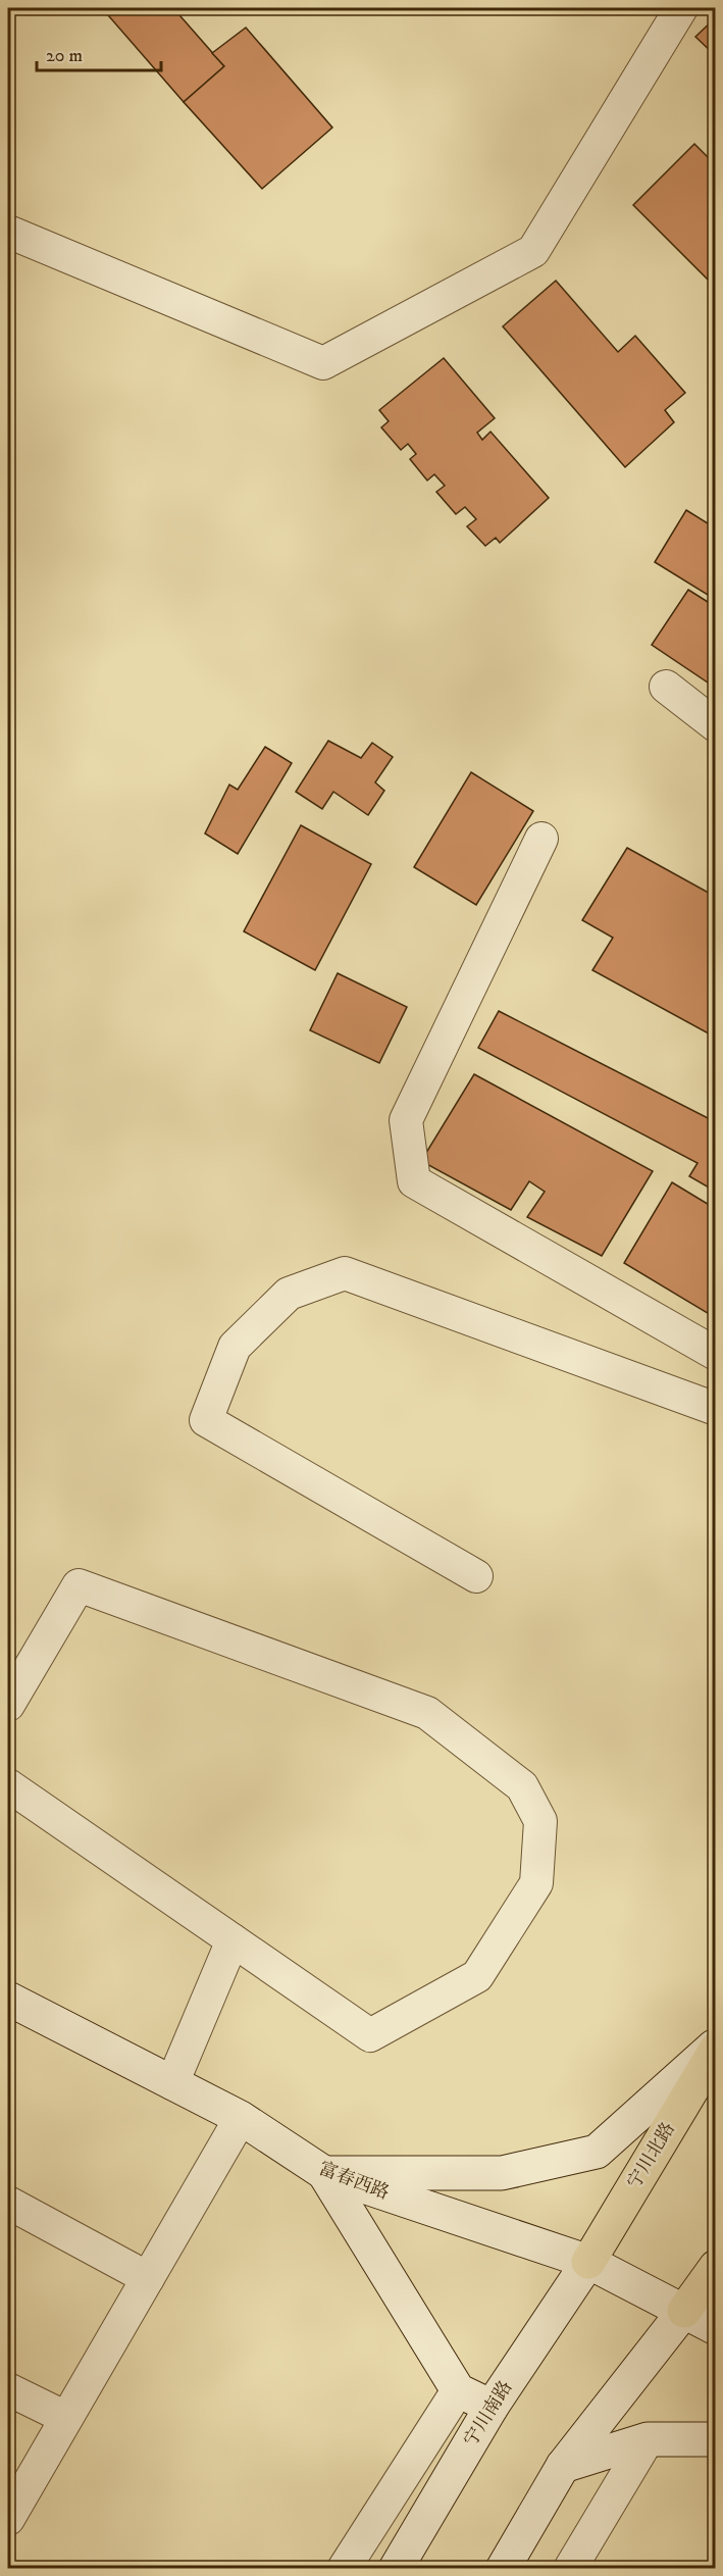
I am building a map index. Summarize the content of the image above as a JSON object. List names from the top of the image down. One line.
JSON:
{"streets":{"main road":["宁川北路","富春西路","宁川南路"]},"crossings":[["宁川北路","富春西路"],["宁川北路","宁川南路"],["富春西路","宁川南路"]],"scale_bar":"20 m"}
